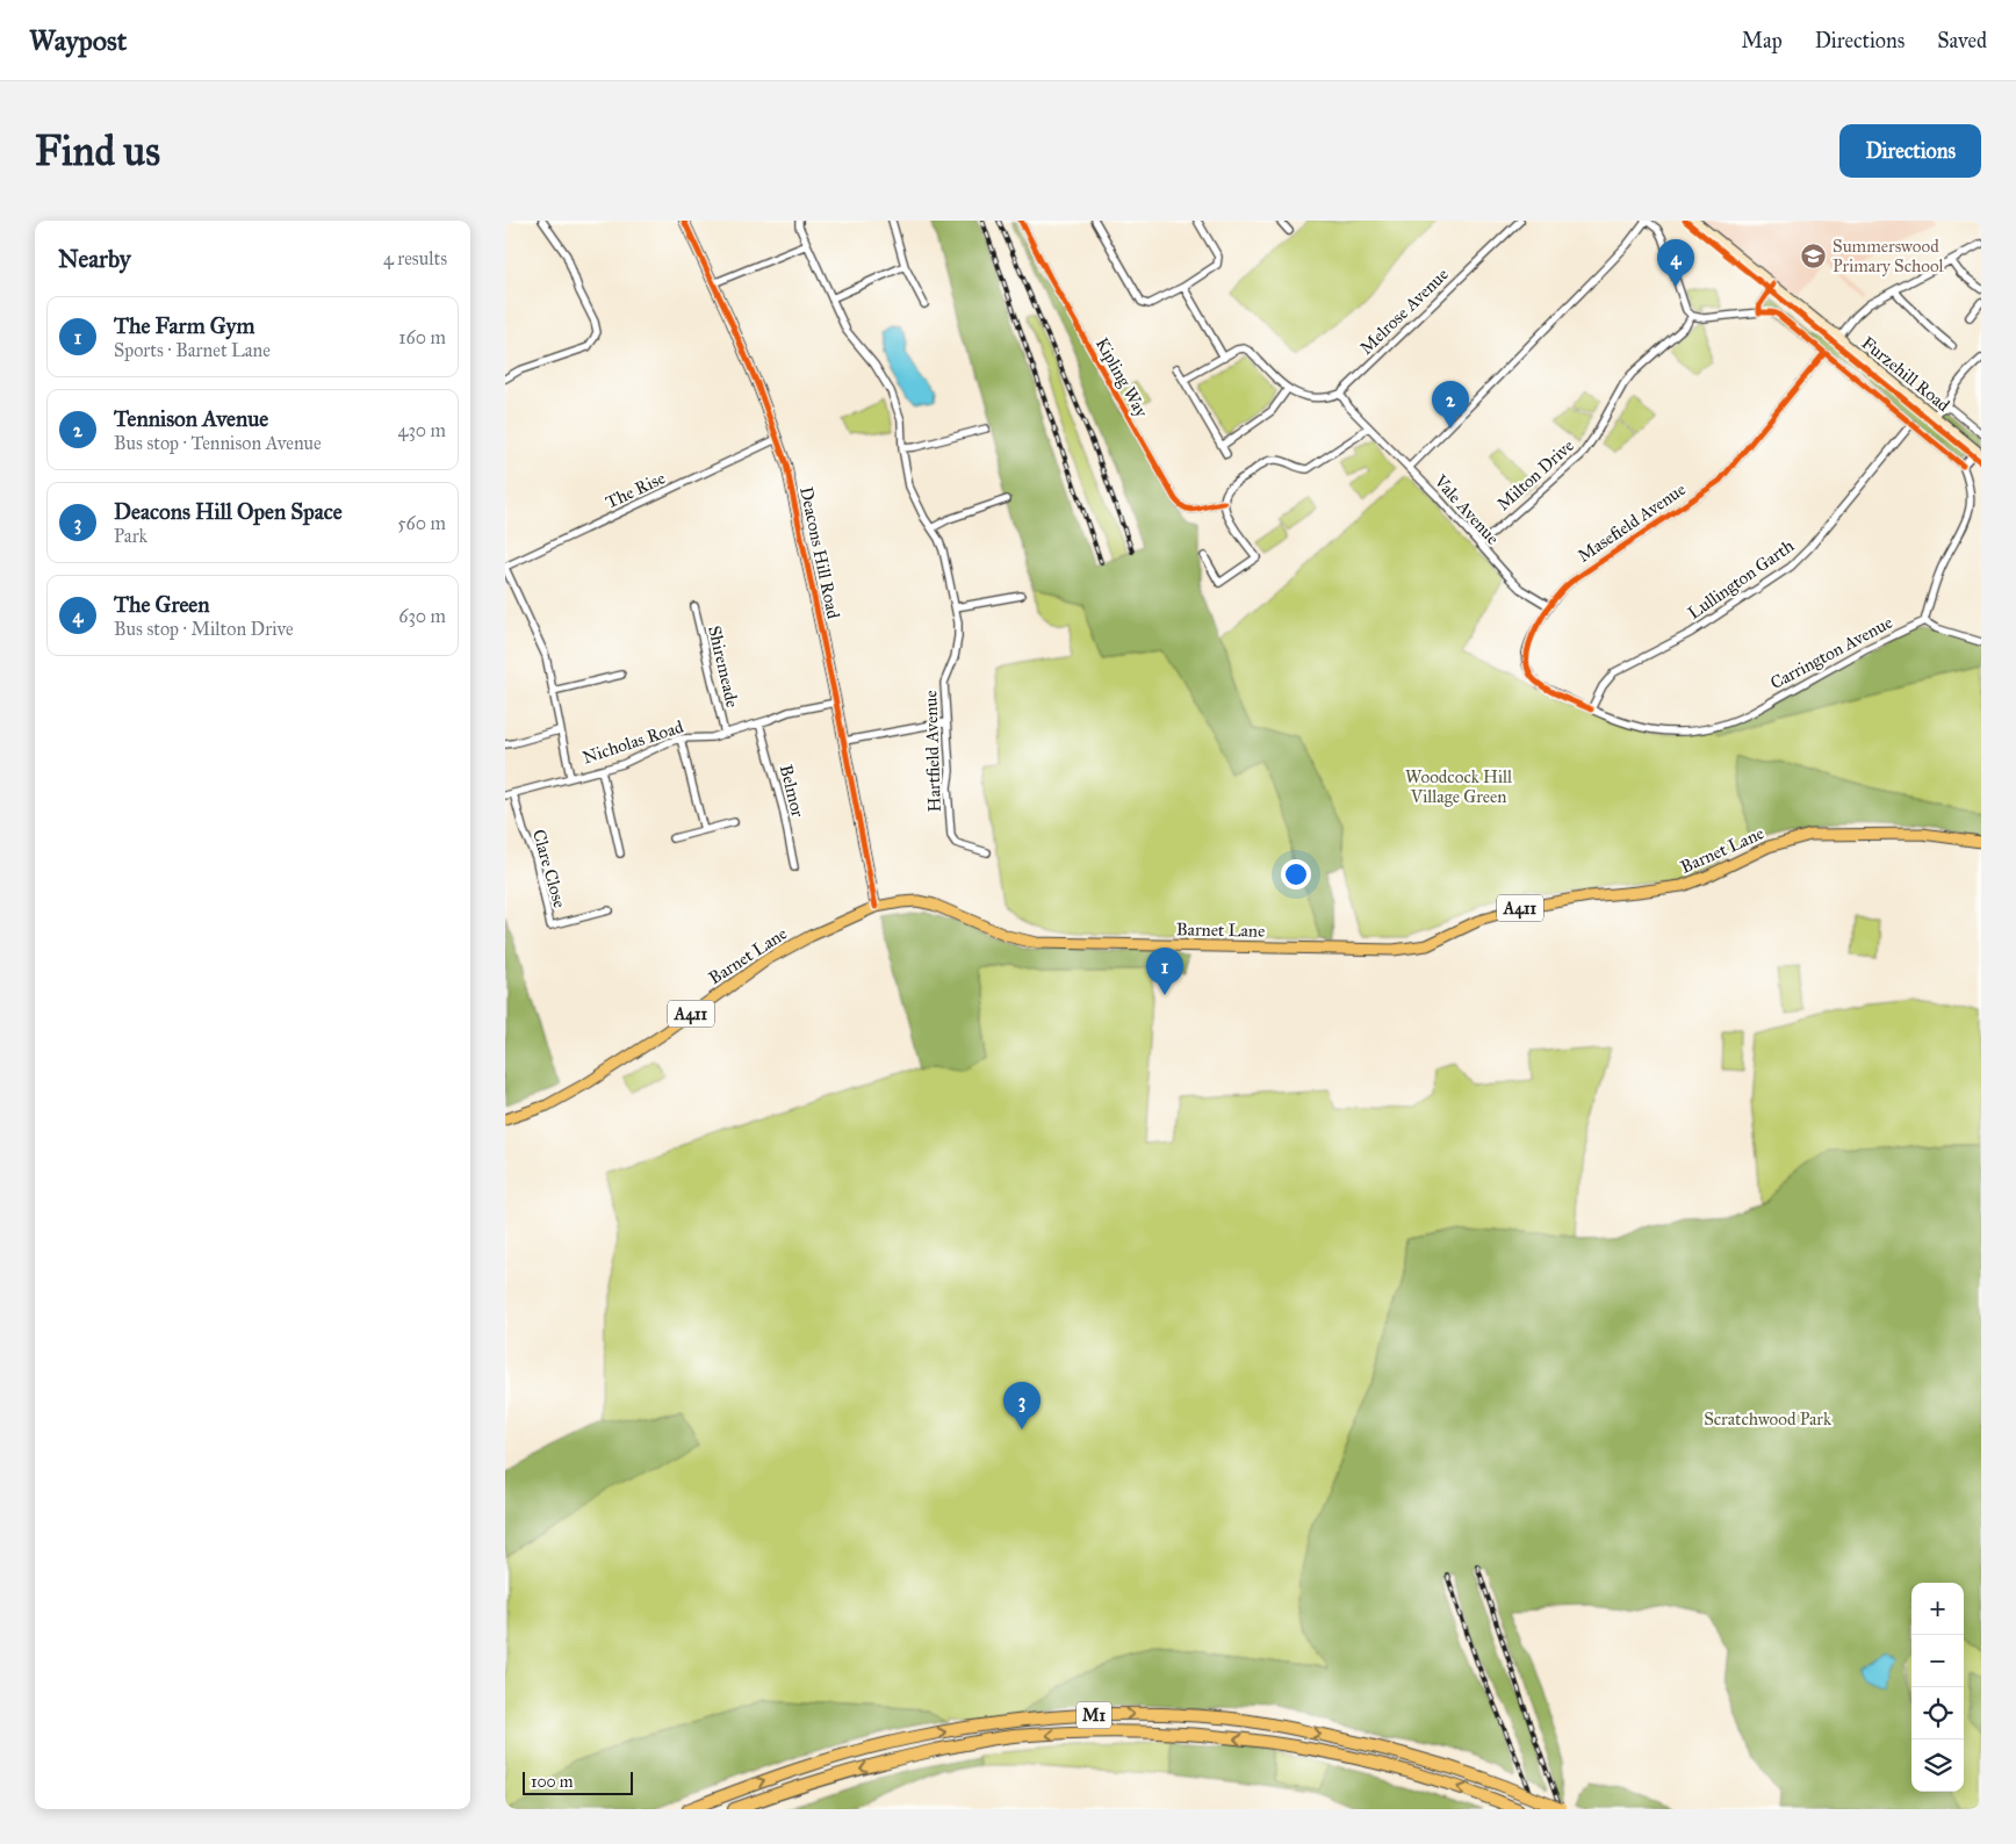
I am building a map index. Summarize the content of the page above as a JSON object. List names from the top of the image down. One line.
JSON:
{"streets":{"highway":["M1"],"main road":["Barnet Lane","A411"],"street":["Melrose Avenue","Furzehill Road","Kipling Way","Milton Drive","The Rise","Vale Avenue","Masefield Avenue","Deacons Hill Road","Lullington Garth","Carrington Avenue","Shiremeade","Nicholas Road","Hartfield Avenue","Belmor","Clare Close"]},"crossings":[["Furzehill Road","Masefield Avenue"],["Furzehill Road","Lullington Garth"],["Milton Drive","Vale Avenue"],["The Rise","Deacons Hill Road"],["Vale Avenue","Masefield Avenue"],["Masefield Avenue","Lullington Garth"],["Masefield Avenue","Carrington Avenue"],["Deacons Hill Road","Nicholas Road"],["Deacons Hill Road","Barnet Lane"],["Lullington Garth","Carrington Avenue"],["Shiremeade","Nicholas Road"],["Nicholas Road","Belmor"],["Nicholas Road","Clare Close"]],"parks":["Woodcock Hill Village Green","Scratchwood Park"],"places":{"school or university":["Summerswood Primary School"]},"scale_bar":"100 m","page":{"header":"Waypost","nav":["Map","Directions","Saved"],"buttons":"Directions","title":"Find us","heading":["Nearby","4 results"],"pins":["4","2","1","3"],"list":[{"mark":"1","name":"The Farm Gym","note":"Sports · Barnet Lane","value":"160 m"},{"mark":"2","name":"Tennison Avenue","note":"Bus stop · Tennison Avenue","value":"430 m"},{"mark":"3","name":"Deacons Hill Open Space","note":"Park","value":"560 m"},{"mark":"4","name":"The Green","note":"Bus stop · Milton Drive","value":"630 m"}],"map_buttons":["+","−"],"scale":"100 m"}}
